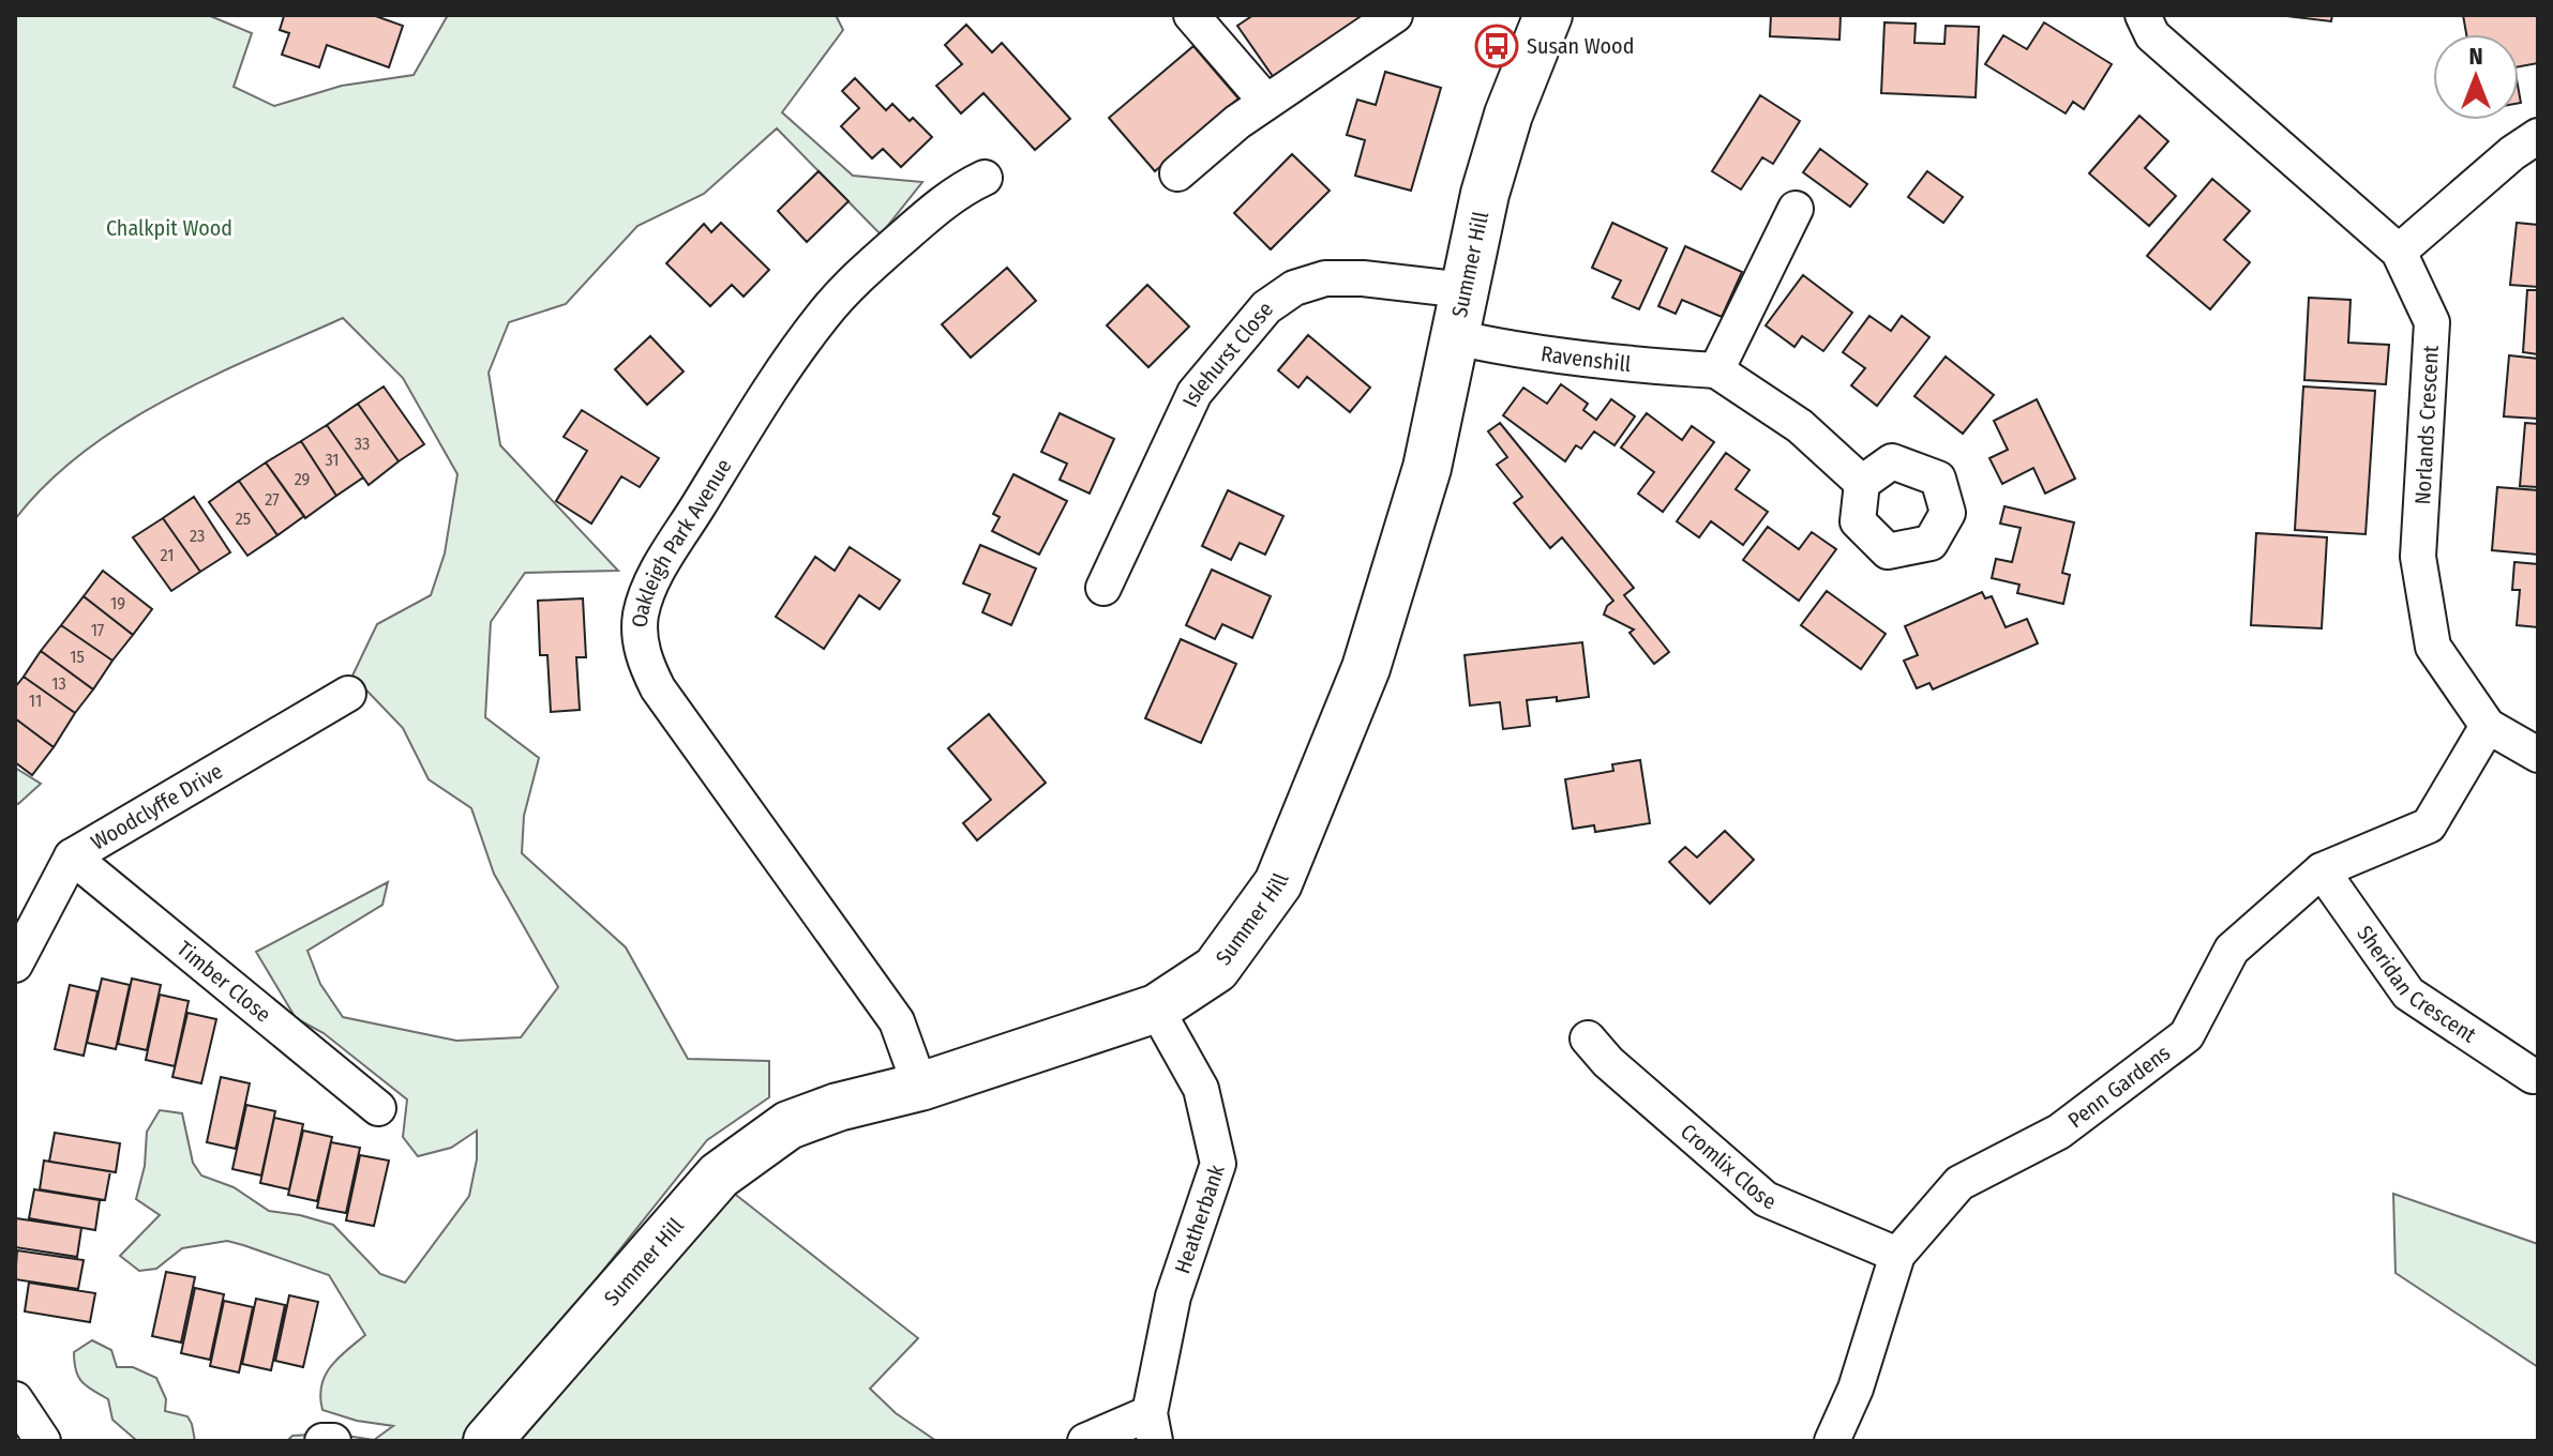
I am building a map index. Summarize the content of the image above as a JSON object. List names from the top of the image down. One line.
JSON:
{"streets":{"main road":["Summer Hill"],"street":["Islehurst Close","Ravenshill","Norlands Crescent","Oakleigh Park Avenue","Woodclyffe Drive","Sheridan Crescent","Timber Close","Penn Gardens","Cromlix Close","Heatherbank"]},"crossings":[["Summer Hill","Islehurst Close"],["Summer Hill","Ravenshill"],["Summer Hill","Oakleigh Park Avenue"],["Summer Hill","Heatherbank"],["Norlands Crescent","Penn Gardens"],["Woodclyffe Drive","Timber Close"],["Sheridan Crescent","Penn Gardens"],["Penn Gardens","Cromlix Close"]],"parks":["Chalkpit Wood"],"places":{"bus stop":["Susan Wood"]},"house_numbers":["33","31","29","27","25","23","21","19","17","15","13","11"],"north":"top"}
